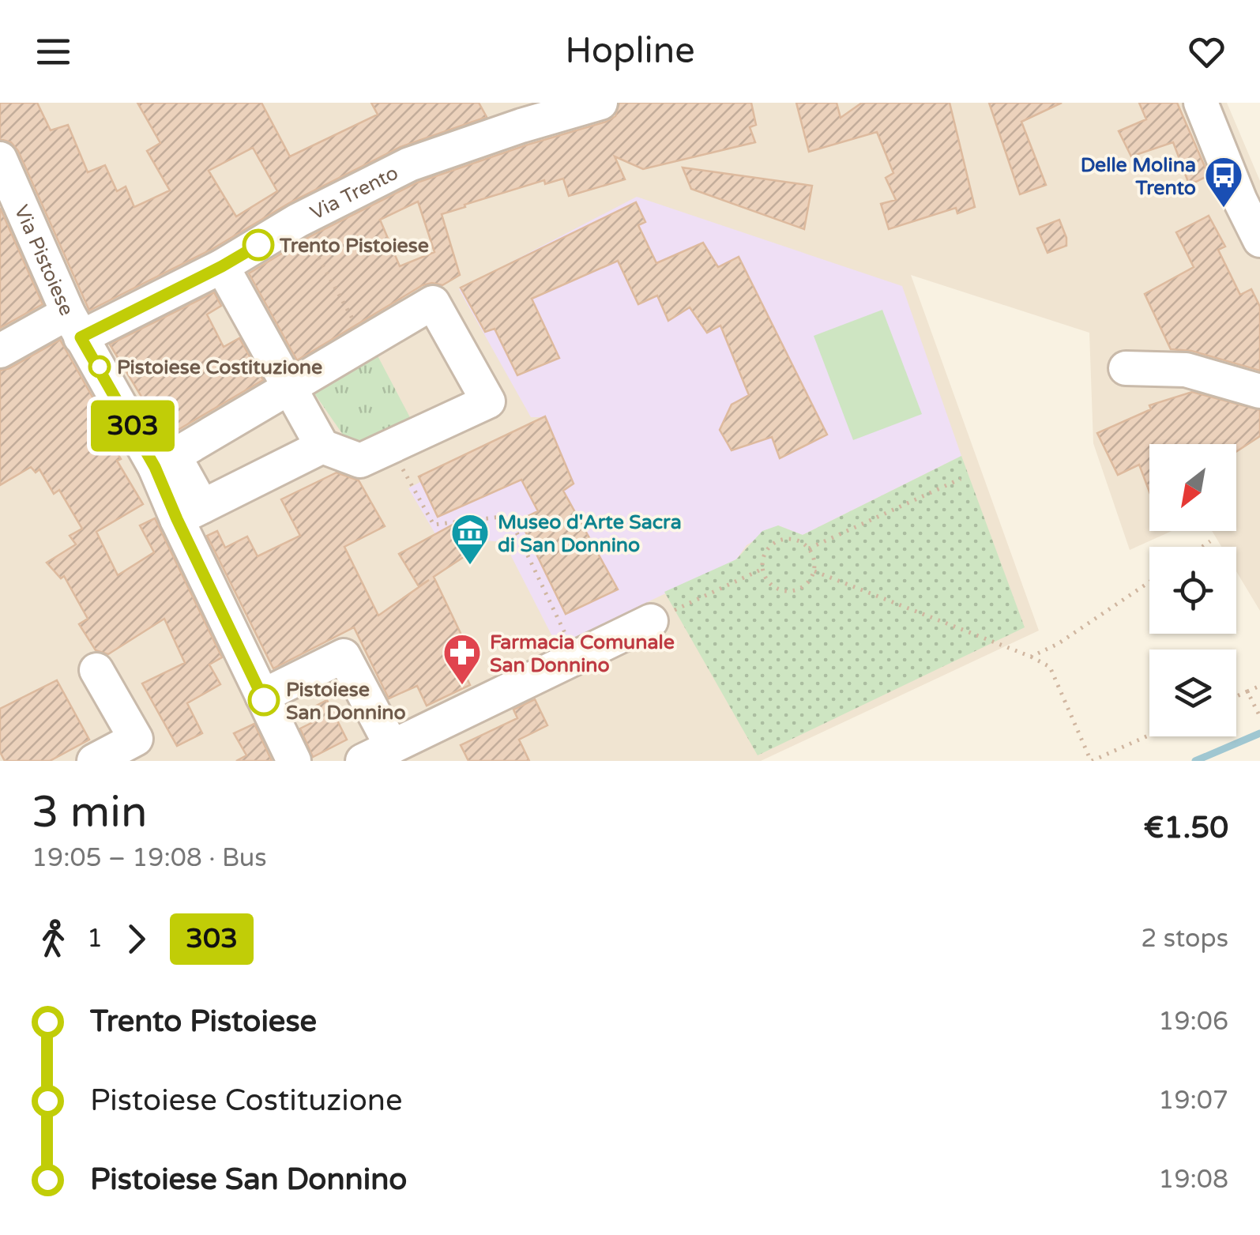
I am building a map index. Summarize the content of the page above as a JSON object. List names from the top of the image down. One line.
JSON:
{"streets":{"street":["Via Trento","Via Pistoiese"]},"crossings":[["Via Trento","Via Pistoiese"]],"places":{"bus stop":["Delle Molina Trento"],"other":["Trento Pistoiese","Pistoiese Costituzione","Pistoiese San Donnino"],"museum":["Museo d'Arte Sacra di San Donnino"],"pharmacy":["Farmacia Comunale San Donnino"]},"lines":["bus line 303"],"north":"bottom left","page":{"header":"Hopline","on_map":"303","heading":["3 min","19:05 – 19:08 · Bus","€1.50"],"legs":["1","303","2 stops"],"list":[{"name":"Trento Pistoiese","value":"19:06"},{"name":"Pistoiese Costituzione","value":"19:07"},{"name":"Pistoiese San Donnino","value":"19:08"}]}}
